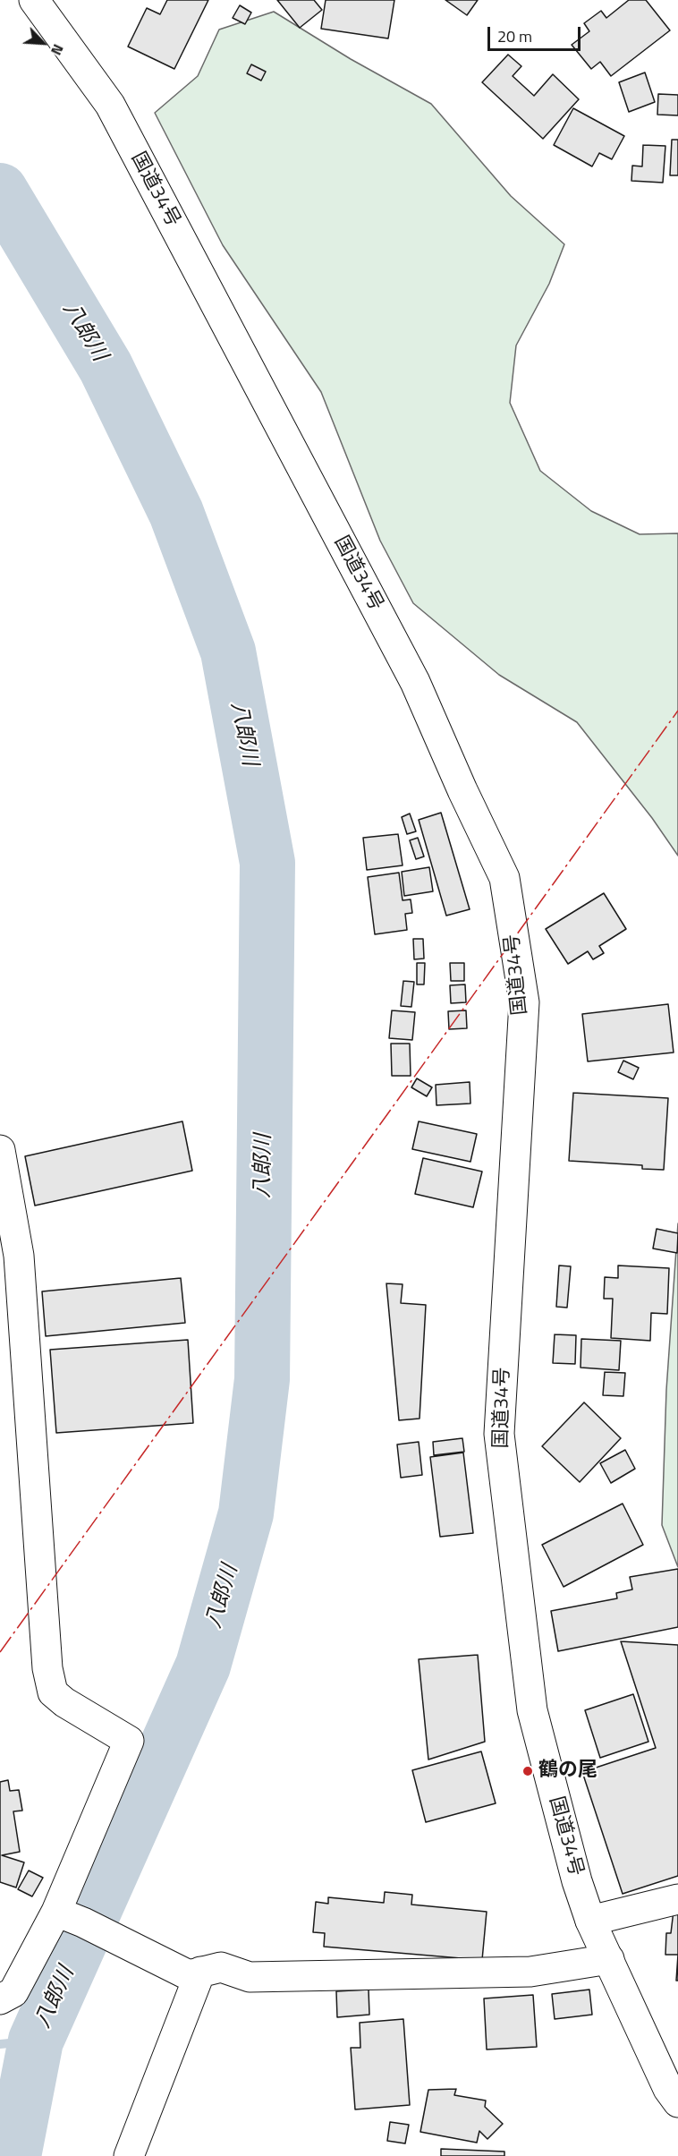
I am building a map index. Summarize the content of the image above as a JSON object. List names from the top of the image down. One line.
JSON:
{"streets":{"main road":["国道34号"]},"water":["八郎川"],"places":["鶴の尾"],"scale_bar":"20 m","north":"bottom right"}
